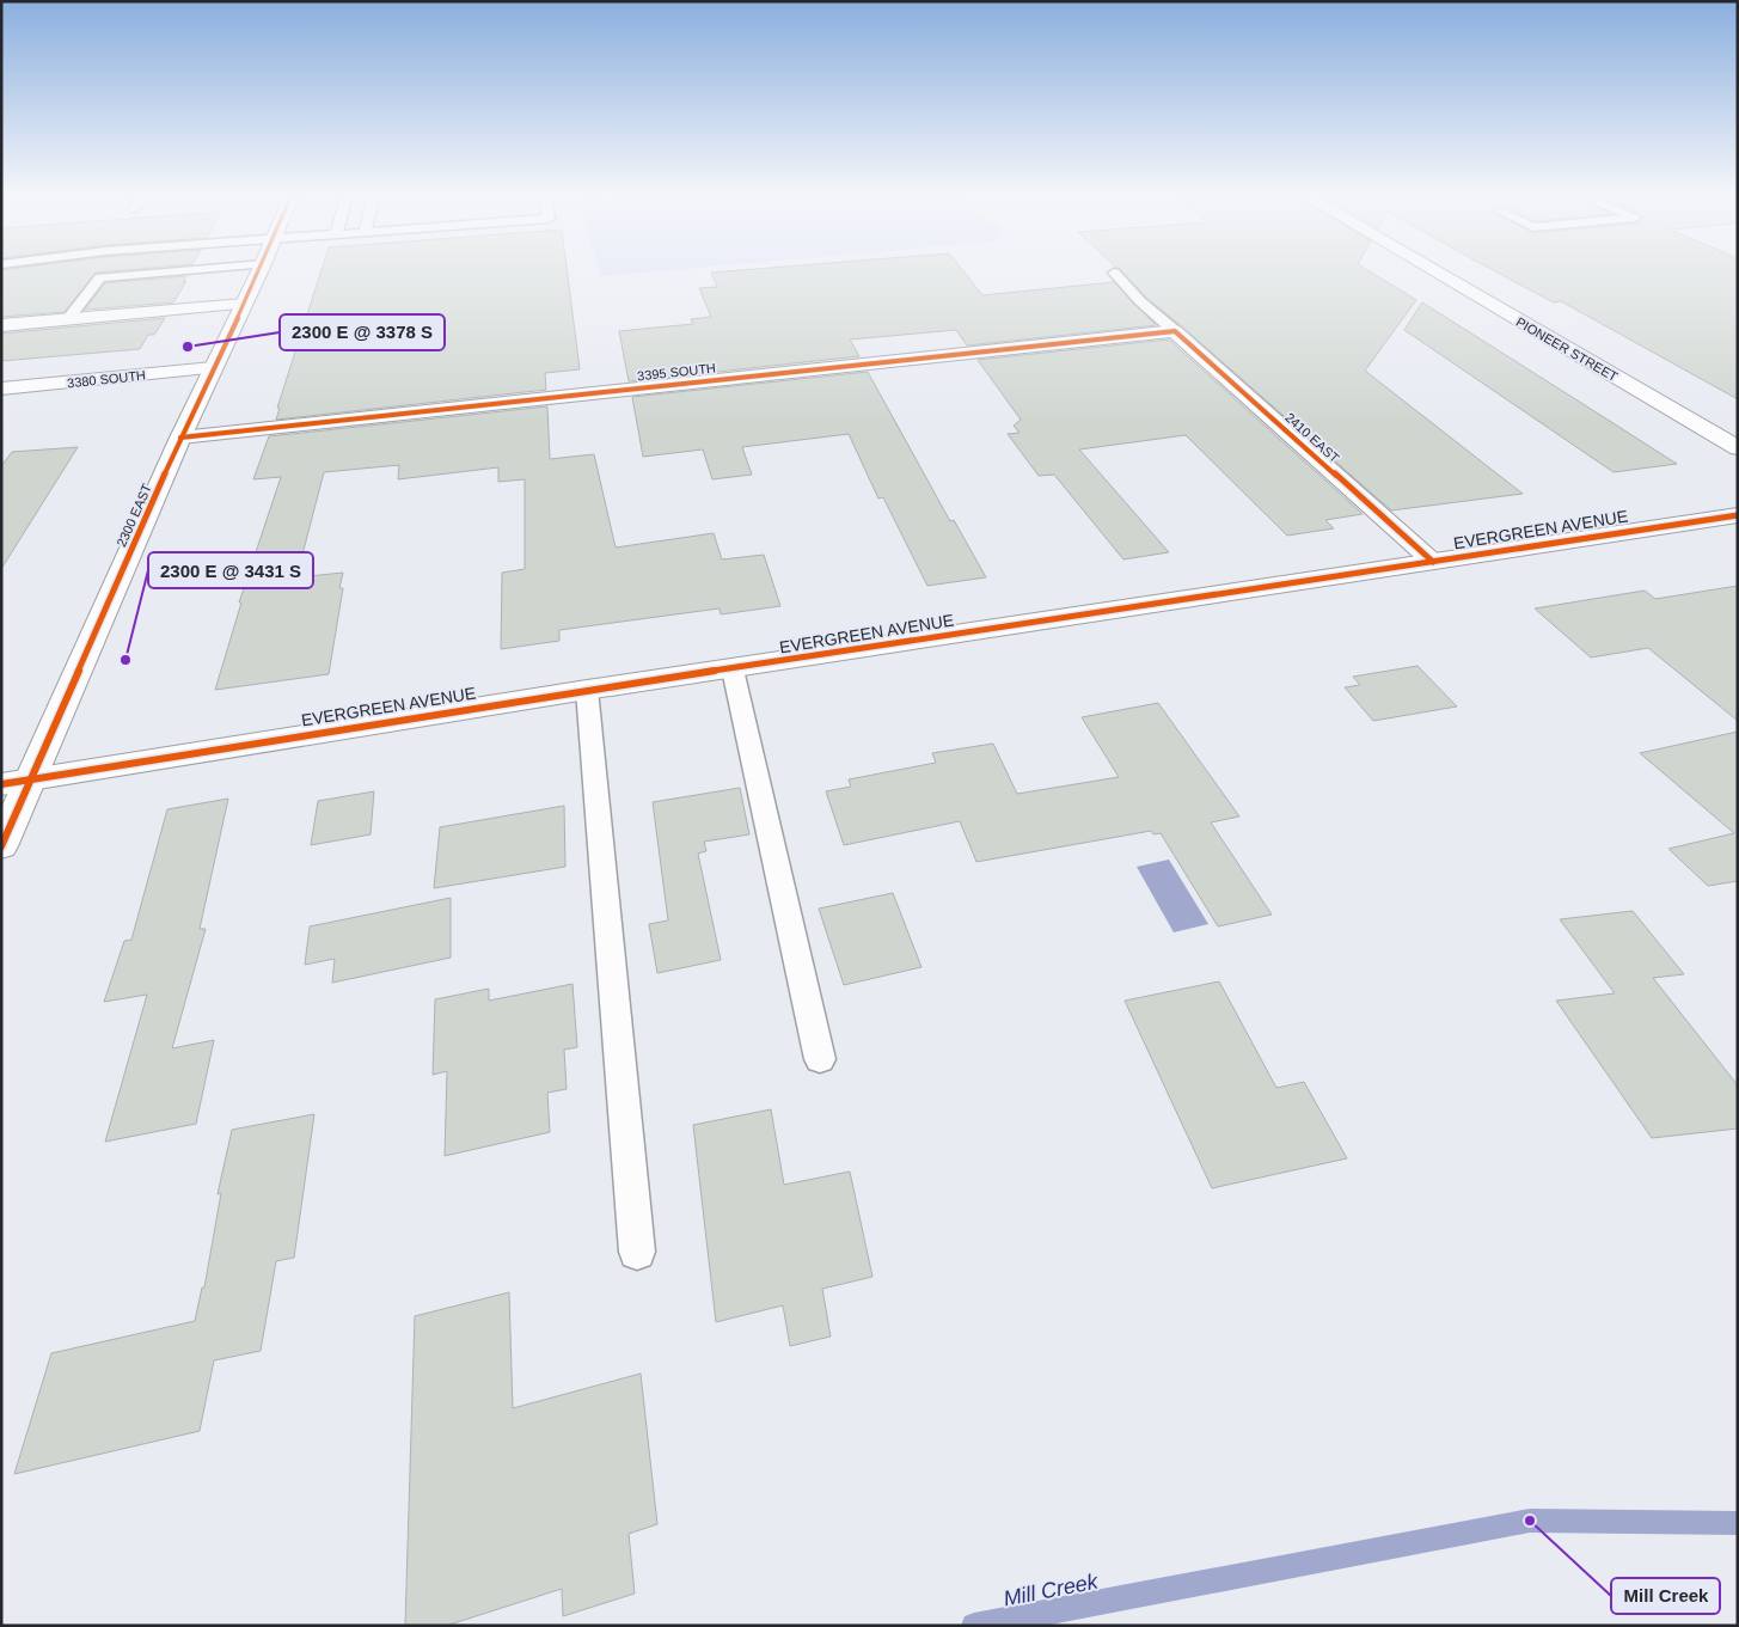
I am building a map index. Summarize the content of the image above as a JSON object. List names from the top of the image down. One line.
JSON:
{"streets":{"street":["PIONEER STREET","3395 SOUTH","3380 SOUTH","2410 EAST","2300 EAST","EVERGREEN AVENUE"]},"crossings":[["3395 SOUTH","2410 EAST"],["3395 SOUTH","2300 EAST"],["3380 SOUTH","2300 EAST"],["2410 EAST","EVERGREEN AVENUE"],["2300 EAST","EVERGREEN AVENUE"]],"water":["Mill Creek"],"places":["2300 E @ 3378 S","2300 E @ 3431 S","Mill Creek"]}
